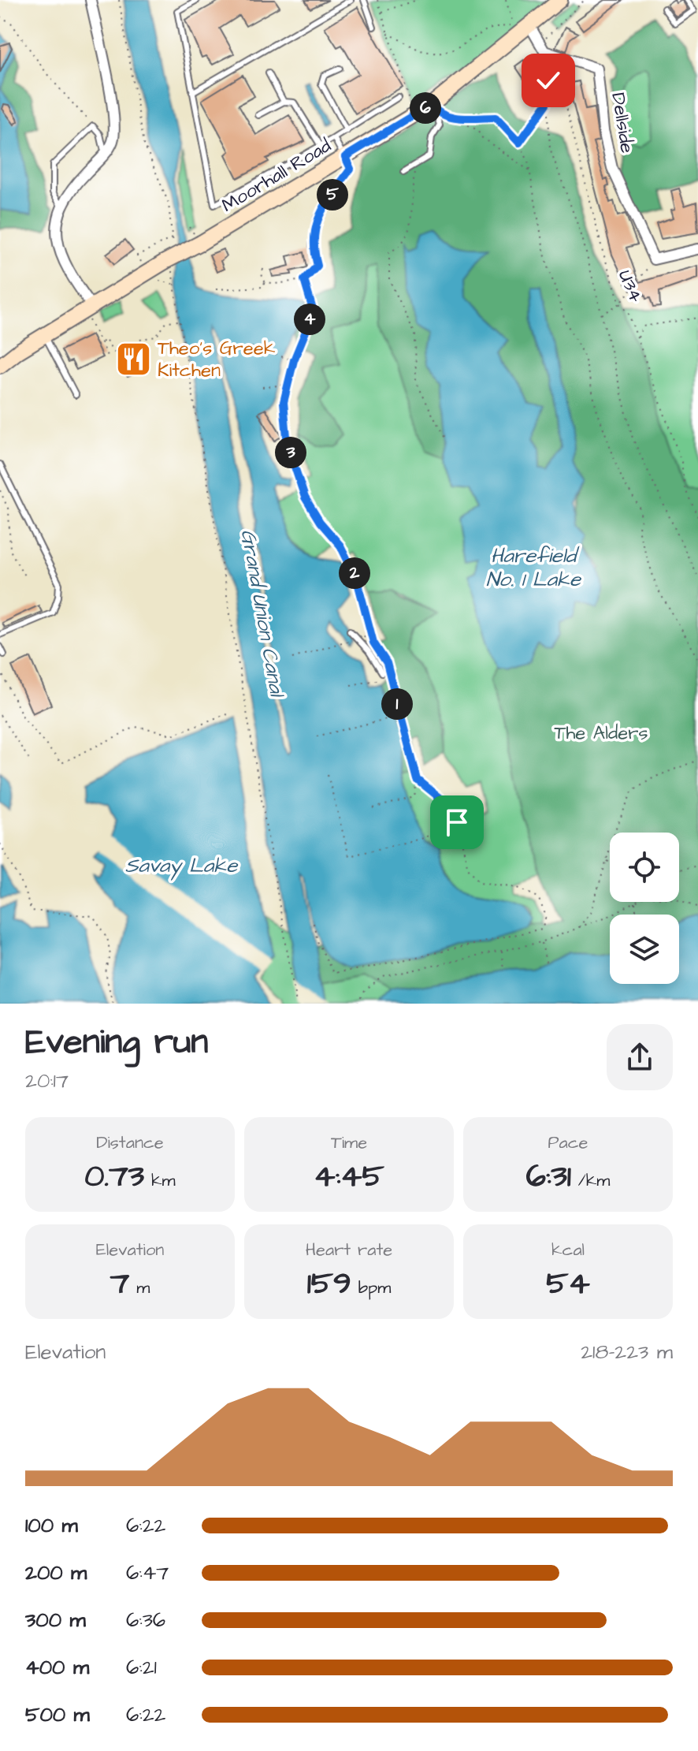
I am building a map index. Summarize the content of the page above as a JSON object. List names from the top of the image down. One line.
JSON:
{"streets":{"street":["Dellside","Moorhall Road"],"path":["U34"]},"water":["Harefield No. 1 Lake","Grand Union Canal","Savay Lake"],"parks":["The Alders"],"places":{"restaurant":["Theo's Greek Kitchen"]},"page":{"pins":["6","5","4","3","2","1"],"heading":["Evening run","20:17"],"stats":[["Distance","0.73 km"],["Time","4:45"],["Pace","6:31 /km"],["Elevation","7 m"],["Heart rate","159 bpm"],["kcal","54"]],"chart":["Elevation","218–223 m"],"list":[{"name":"100 m","note":"6:22"},{"name":"200 m","note":"6:47"},{"name":"300 m","note":"6:36"},{"name":"400 m","note":"6:21"},{"name":"500 m","note":"6:22"}]}}
